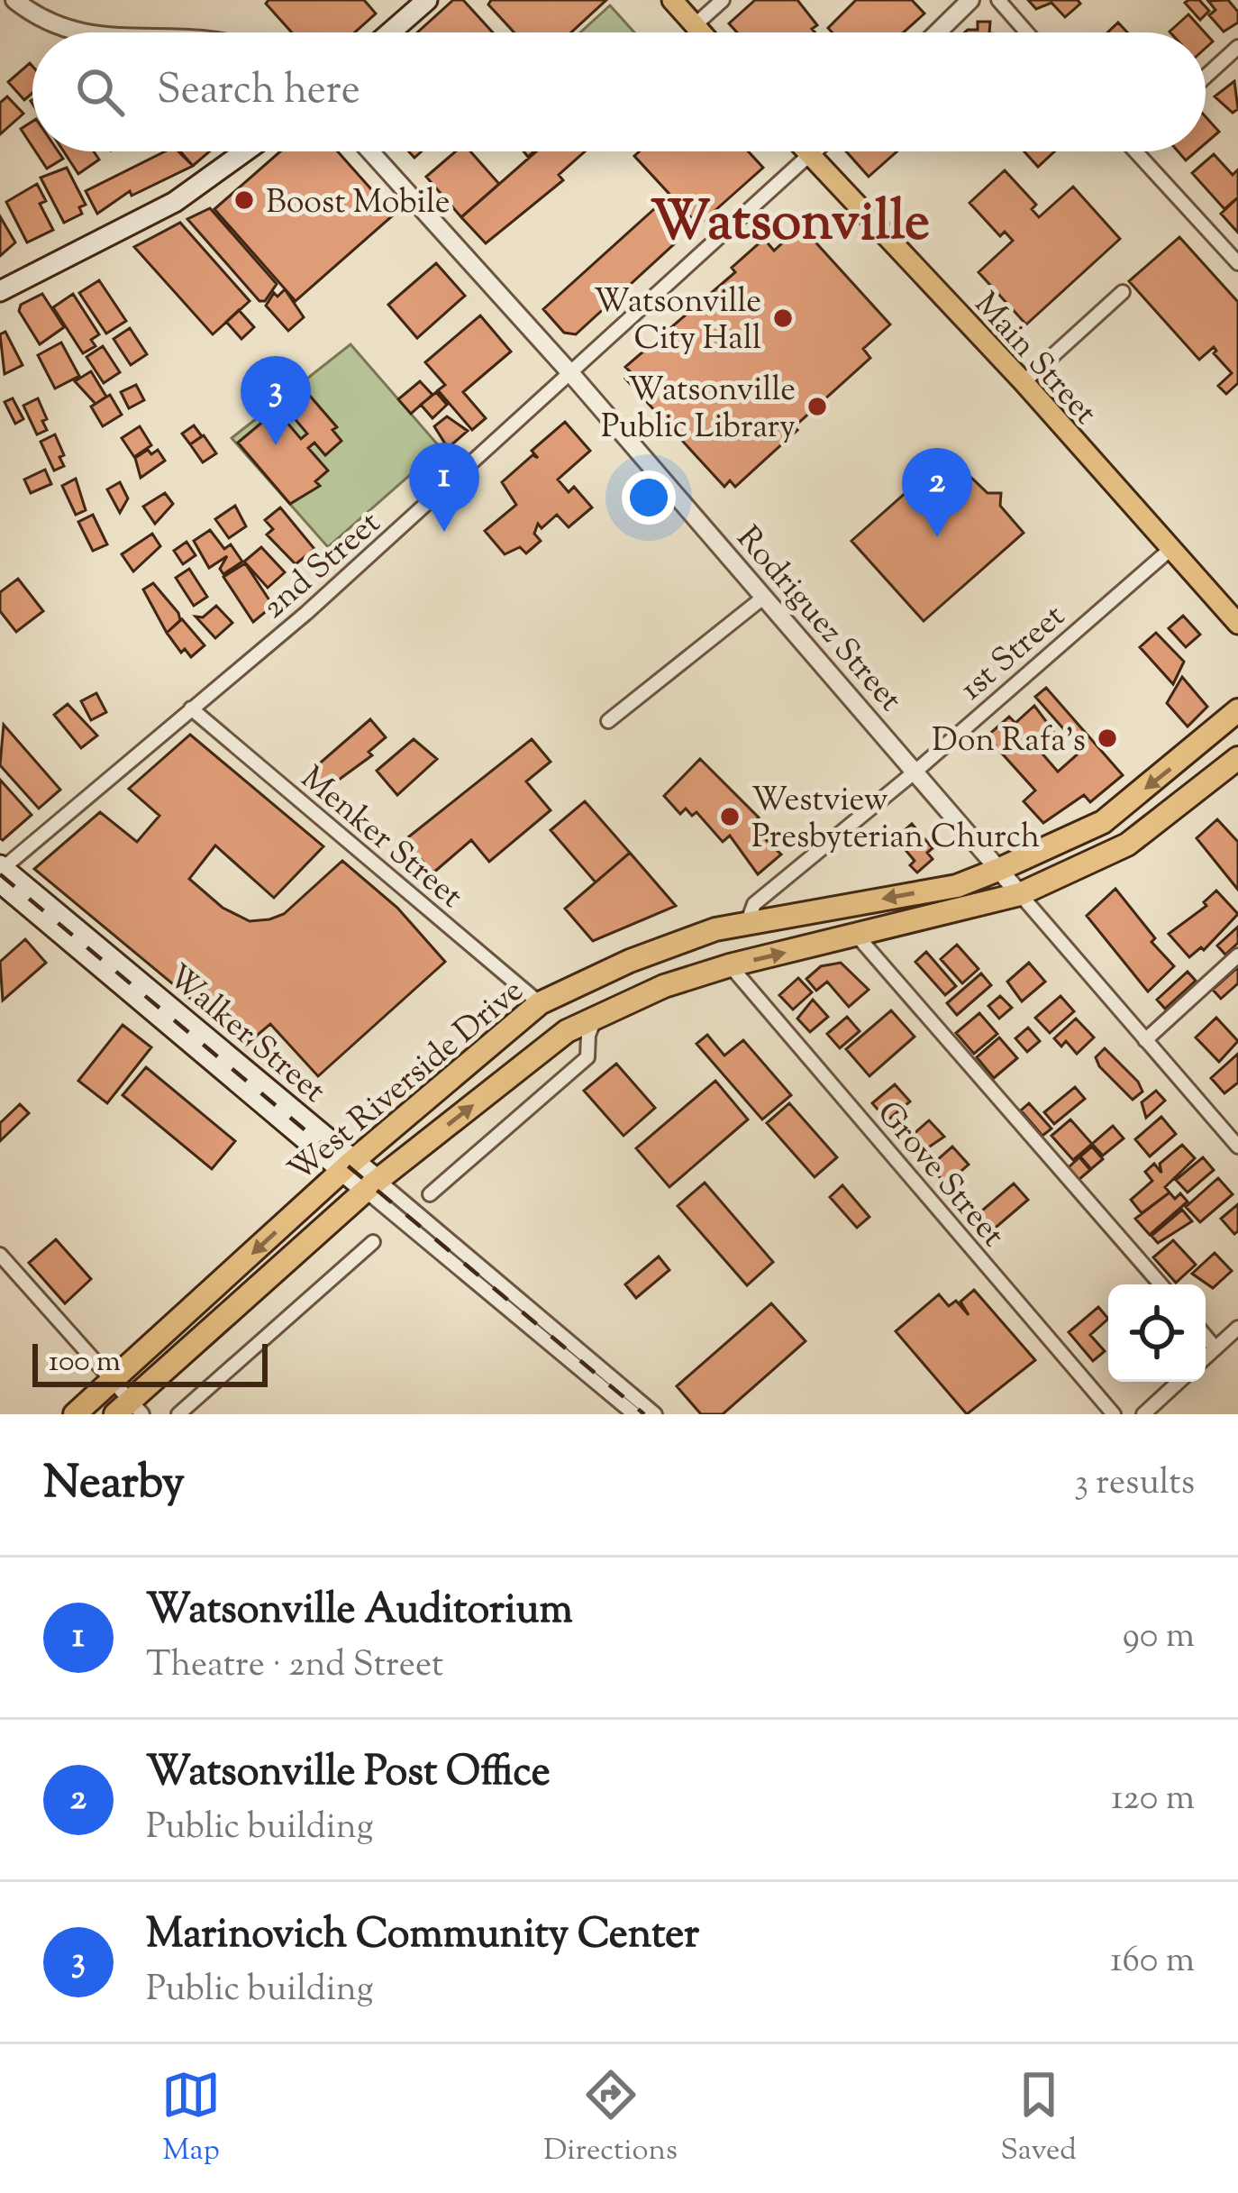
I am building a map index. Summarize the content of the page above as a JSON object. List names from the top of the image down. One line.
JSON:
{"streets":{"highway":["West Riverside Drive"],"main road":["Main Street","Walker Street"],"street":["2nd Street","Rodriguez Street","1st Street","Menker Street","Grove Street"]},"crossings":[["Main Street","2nd Street"],["Main Street","1st Street"],["2nd Street","Rodriguez Street"],["2nd Street","Menker Street"],["2nd Street","Walker Street"],["Rodriguez Street","1st Street"],["Rodriguez Street","West Riverside Drive"],["1st Street","West Riverside Drive"],["Menker Street","West Riverside Drive"],["Walker Street","West Riverside Drive"],["West Riverside Drive","Grove Street"]],"districts":["Watsonville"],"places":["Boost Mobile","Watsonville City Hall","Watsonville Public Library","Don Rafa's","Westview Presbyterian Church"],"scale_bar":"100 m","page":{"search":"Search here","pins":["3","1","2"],"scale":"100 m","heading":["Nearby","3 results"],"list":[{"mark":"1","name":"Watsonville Auditorium","note":"Theatre · 2nd Street","value":"90 m"},{"mark":"2","name":"Watsonville Post Office","note":"Public building","value":"120 m"},{"mark":"3","name":"Marinovich Community Center","note":"Public building","value":"160 m"}],"nav":["Map","Directions","Saved"]}}
